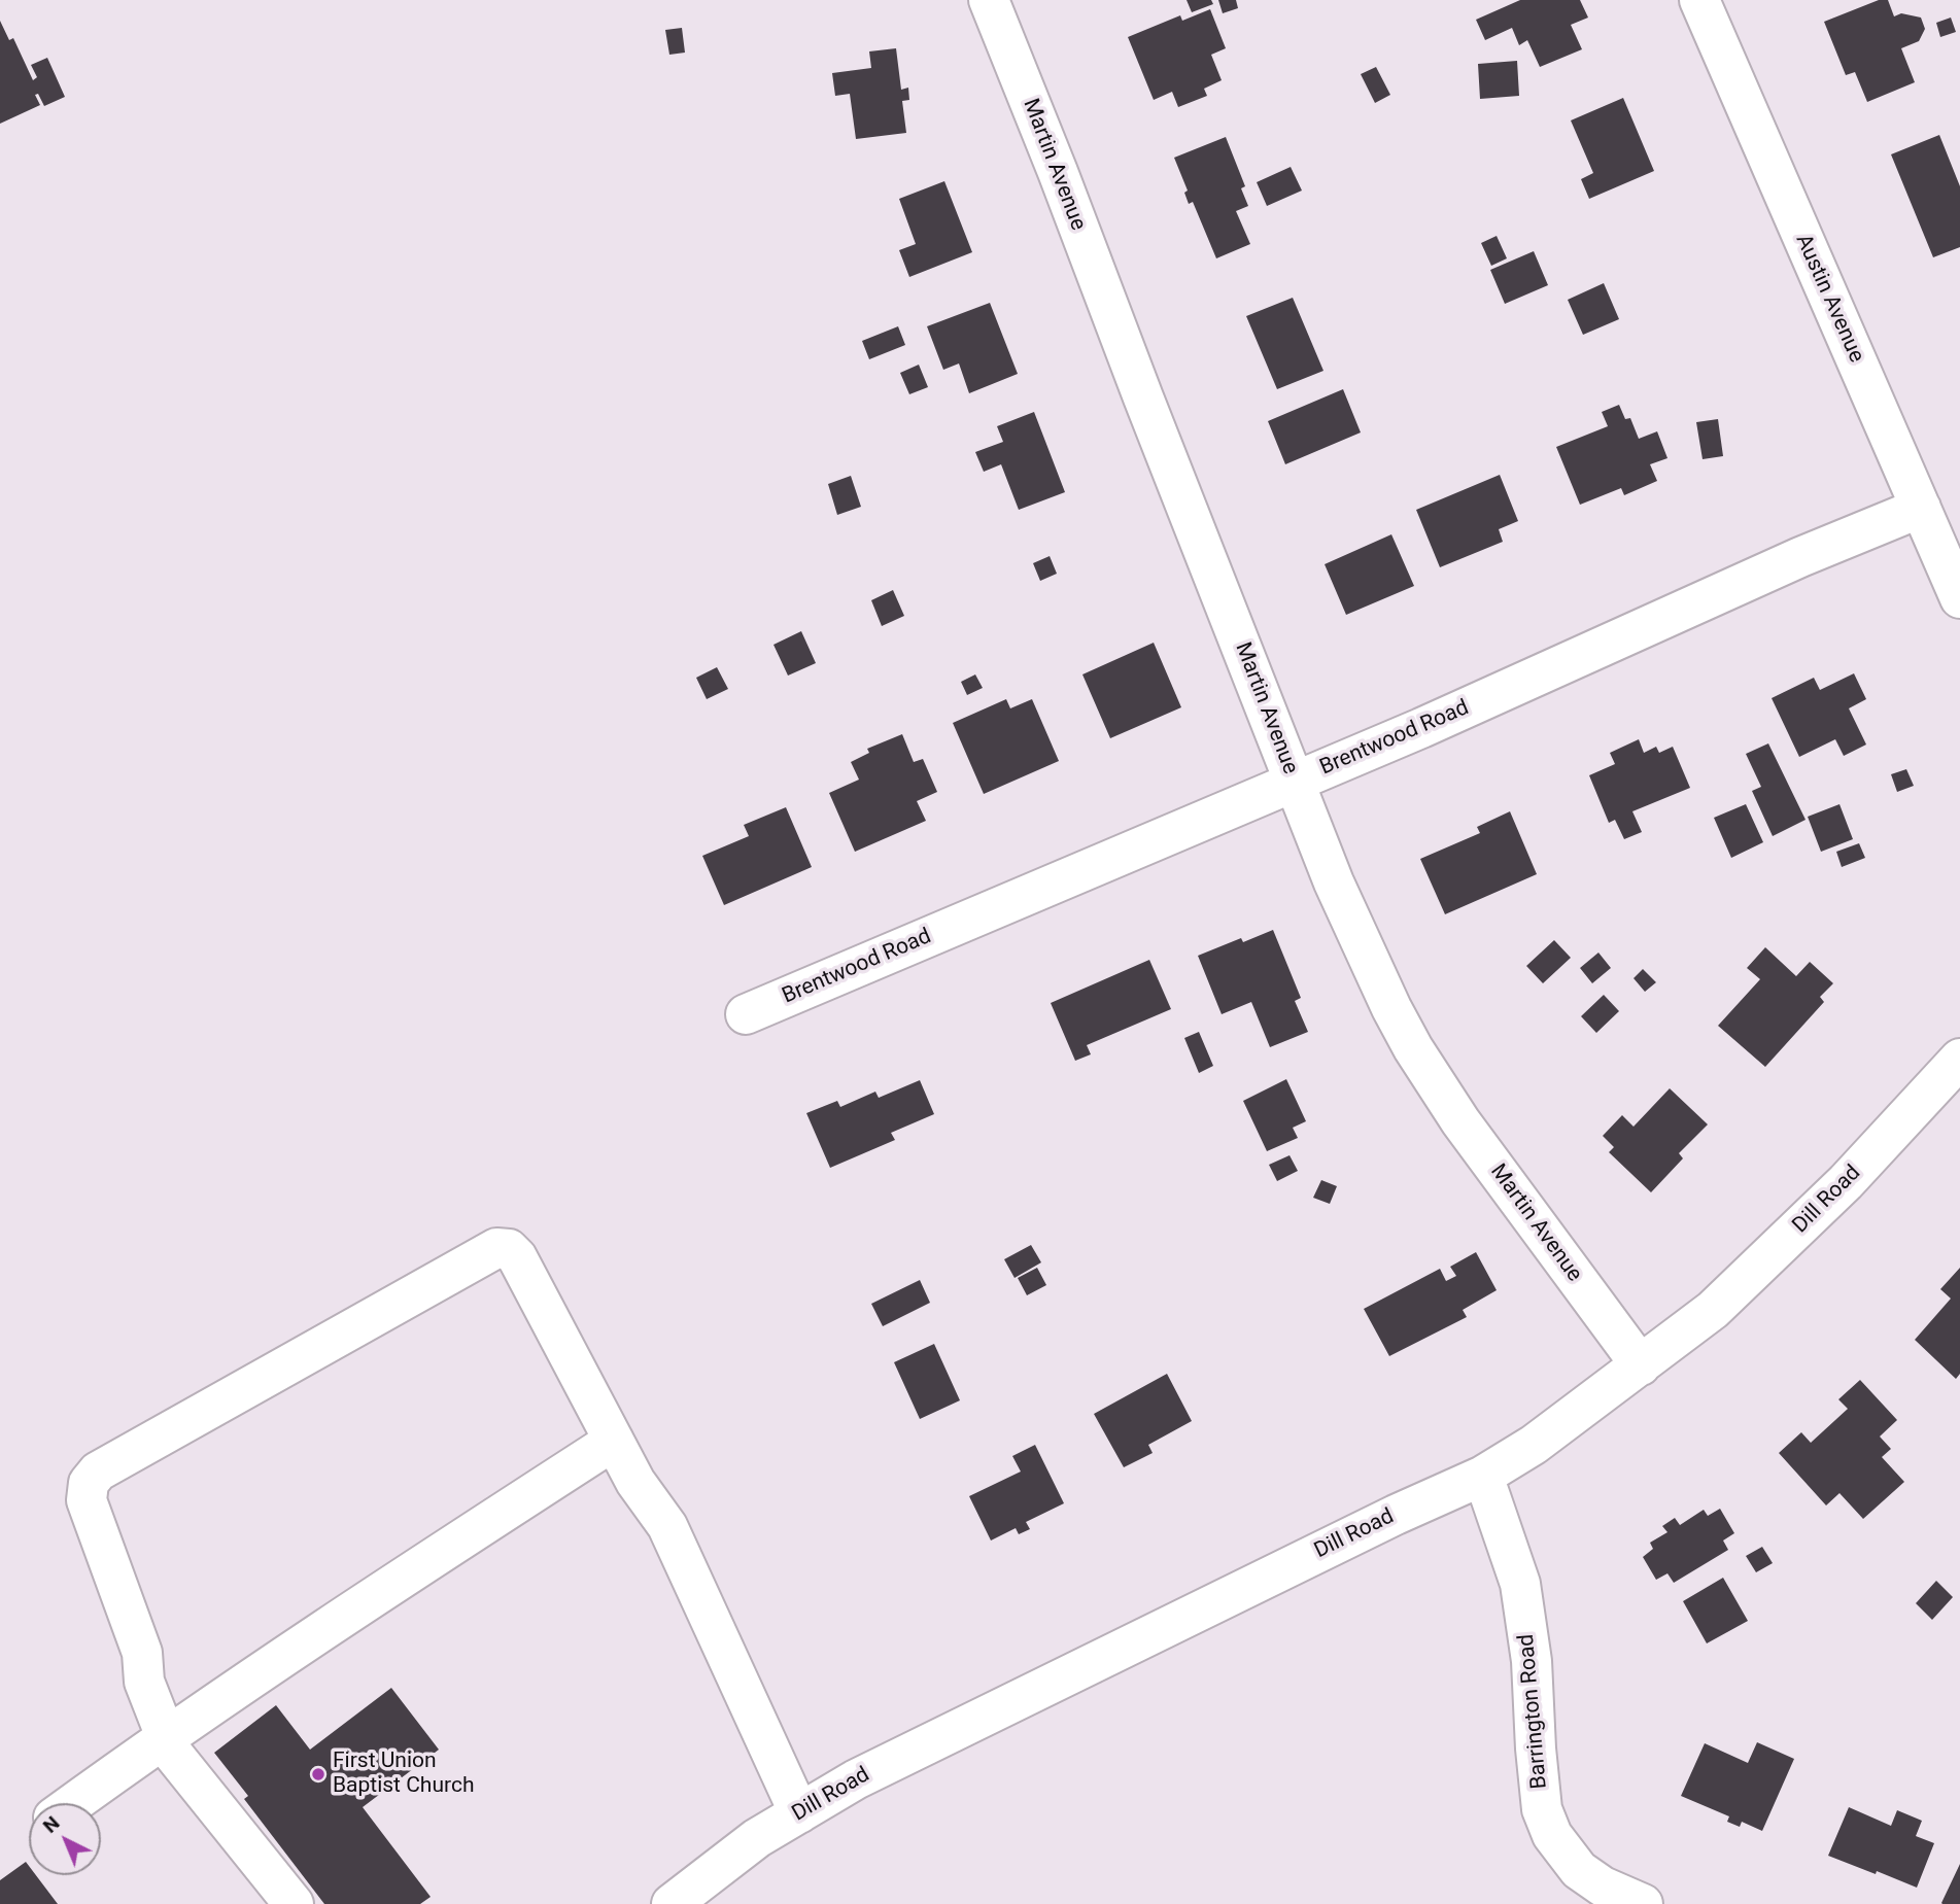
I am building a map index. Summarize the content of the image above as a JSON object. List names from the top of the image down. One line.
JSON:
{"streets":{"street":["Martin Avenue","Austin Avenue","Brentwood Road","Dill Road","Barrington Road"]},"crossings":[["Martin Avenue","Brentwood Road"],["Martin Avenue","Dill Road"],["Austin Avenue","Brentwood Road"],["Dill Road","Barrington Road"]],"places":["First Union Baptist Church"],"north":"top left"}
